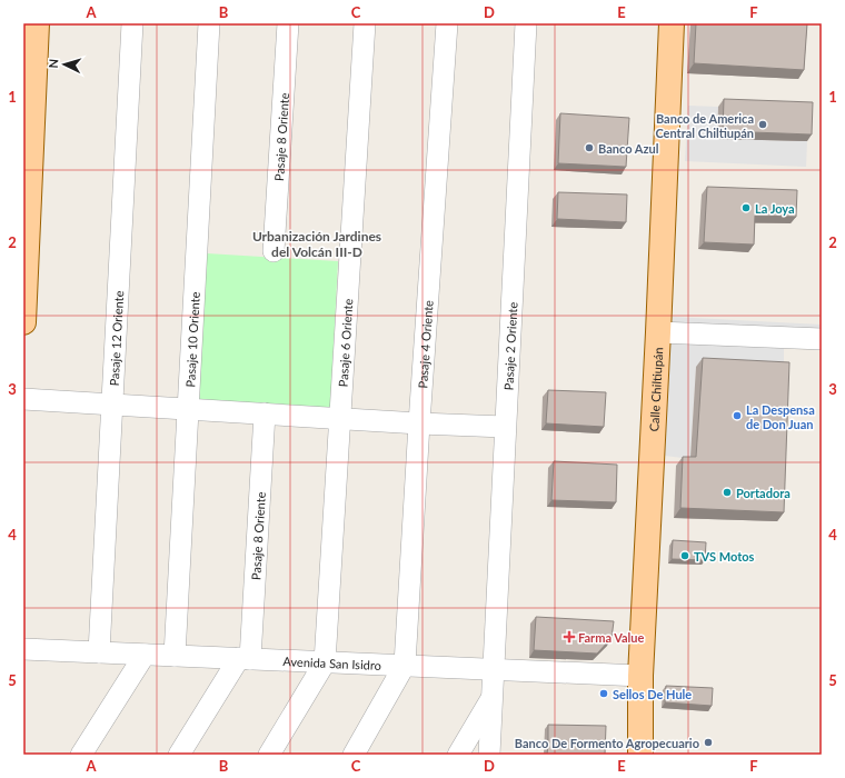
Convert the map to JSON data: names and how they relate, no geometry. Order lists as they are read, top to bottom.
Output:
{
  "streets": {
    "main road": ["Calle Chiltiupán"],
    "street": [
      "Pasaje 8 Oriente",
      "Pasaje 12 Oriente",
      "Pasaje 10 Oriente",
      "Pasaje 6 Oriente",
      "Pasaje 4 Oriente",
      "Pasaje 2 Oriente",
      "Avenida San Isidro"
    ]
  },
  "crossings": [
    ["Pasaje 8 Oriente", "Avenida San Isidro"],
    ["Pasaje 12 Oriente", "Avenida San Isidro"],
    ["Pasaje 10 Oriente", "Avenida San Isidro"],
    ["Pasaje 6 Oriente", "Avenida San Isidro"],
    ["Pasaje 4 Oriente", "Avenida San Isidro"],
    ["Pasaje 2 Oriente", "Avenida San Isidro"],
    ["Calle Chiltiupán", "Avenida San Isidro"]
  ],
  "districts": ["Urbanización Jardines del Volcán III-D"],
  "places": {
    "other": [
      "Banco de America Central Chiltiupán",
      "Banco Azul",
      "La Joya",
      "La Despensa de Don Juan",
      "Portadora",
      "TVS Motos",
      "Sellos De Hule",
      "Banco De Formento Agropecuario"
    ],
    "health": ["Farma Value"]
  },
  "north": "left",
  "grid": {
    "columns": [
      "A",
      "B",
      "C",
      "D",
      "E",
      "F"
    ],
    "rows": [
      "1",
      "2",
      "3",
      "4",
      "5"
    ]
  }
}
